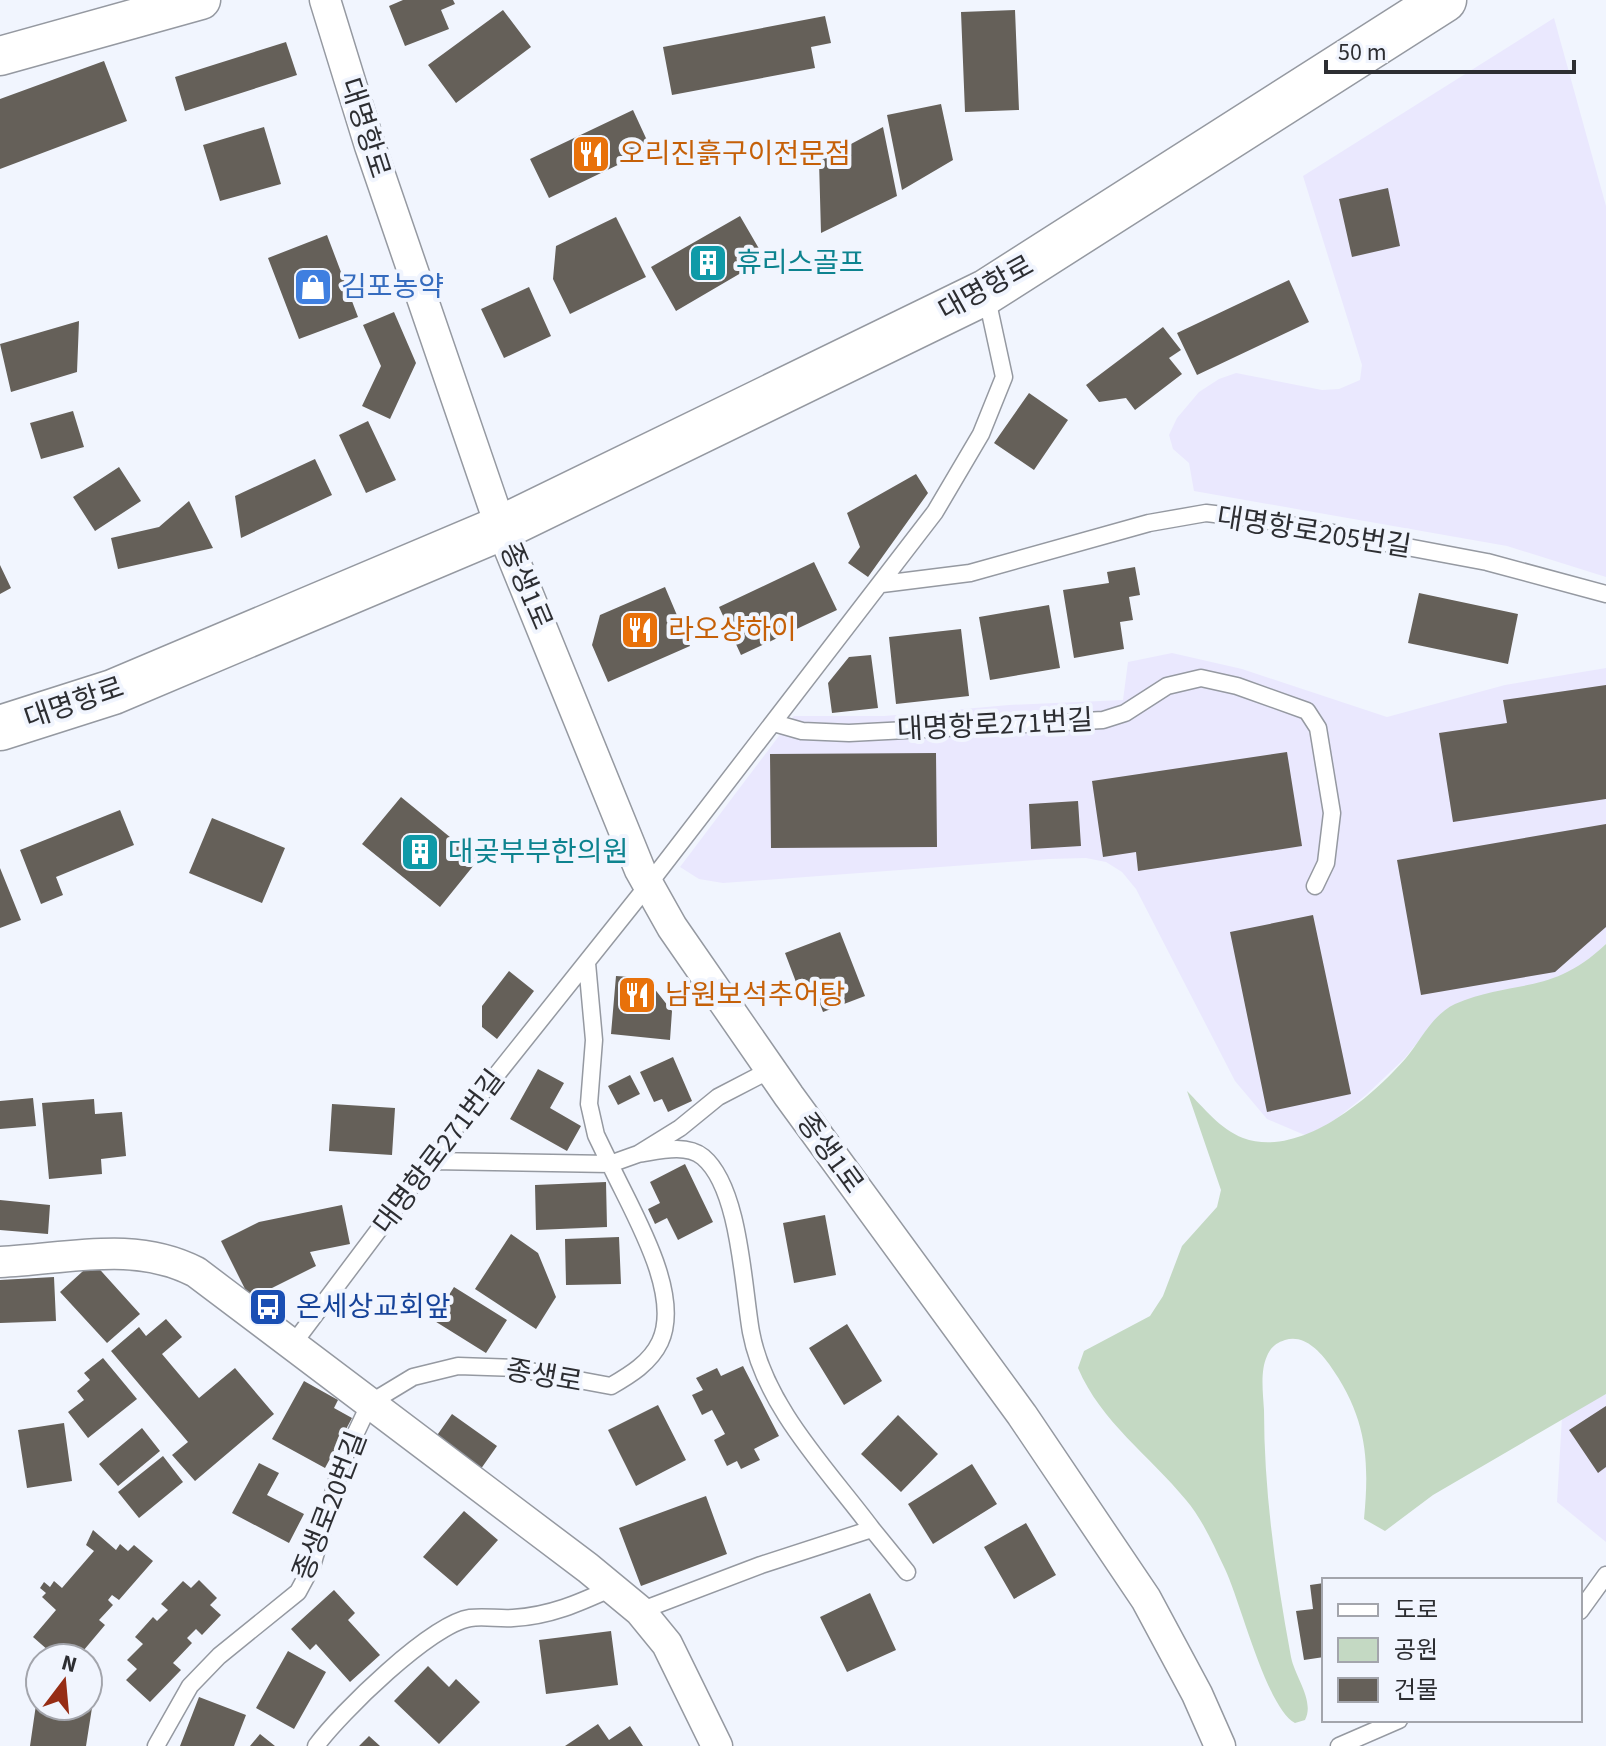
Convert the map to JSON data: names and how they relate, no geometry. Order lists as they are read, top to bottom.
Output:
{
  "streets": {
    "main road": ["대명항로"],
    "street": ["종생1로"],
    "lane": [
      "대명항로205번길",
      "대명항로271번길",
      "종생로",
      "종생로20번길"
    ]
  },
  "crossings": [
    ["대명항로", "종생1로"],
    ["대명항로", "대명항로271번길"],
    ["대명항로205번길", "대명항로271번길"],
    ["종생1로", "대명항로271번길"],
    ["종생로", "종생로20번길"]
  ],
  "places": {
    "restaurant": ["오리진흙구이전문점", "라오샹하이", "남원보석추어탕"],
    "building": ["휴리스골프", "대곶부부한의원"],
    "shop": ["김포농약"],
    "bus stop": ["온세상교회앞"]
  },
  "legend": ["도로", "공원", "건물"],
  "scale_bar": "50 m",
  "north": "top"
}
